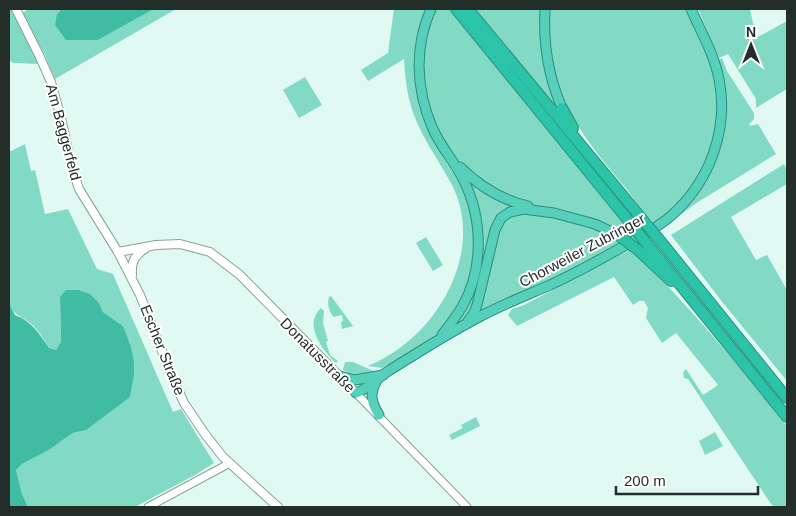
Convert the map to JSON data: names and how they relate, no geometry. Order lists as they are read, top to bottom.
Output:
{
  "streets": {
    "highway": ["Chorweiler Zubringer"],
    "main road": ["Am Baggerfeld", "Escher Straße", "Donatusstraße"]
  },
  "crossings": [
    ["Am Baggerfeld", "Escher Straße"],
    ["Am Baggerfeld", "Donatusstraße"],
    ["Escher Straße", "Donatusstraße"]
  ],
  "scale_bar": "200 m",
  "north": "top"
}
